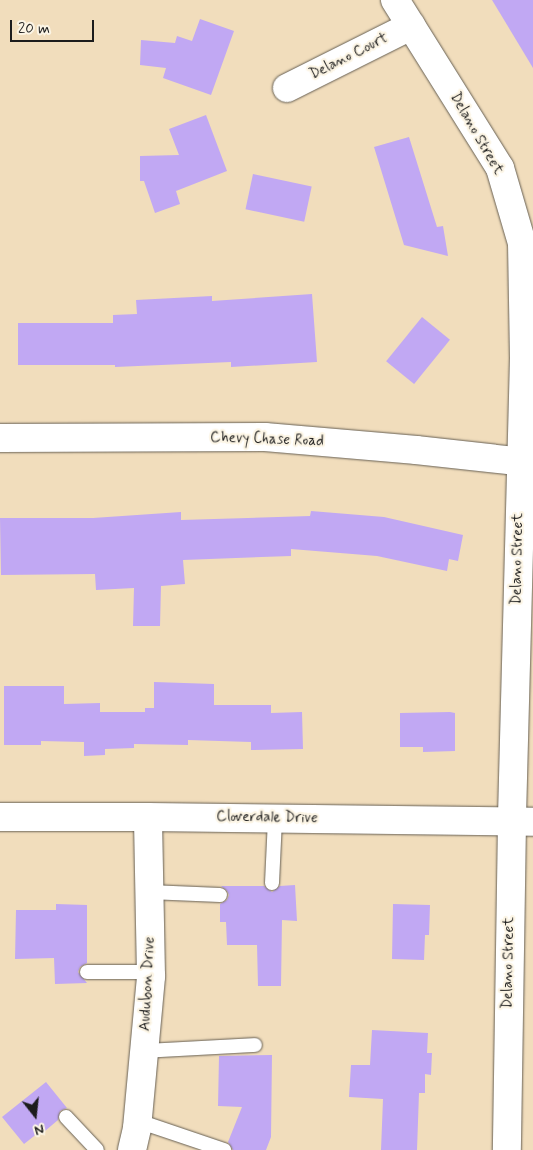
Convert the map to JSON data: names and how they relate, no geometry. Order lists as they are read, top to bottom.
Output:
{
  "streets": {
    "street": [
      "Delano Court",
      "Delano Street",
      "Chevy Chase Road",
      "Cloverdale Drive",
      "Audubon Drive"
    ]
  },
  "crossings": [
    ["Delano Court", "Delano Street"],
    ["Delano Street", "Chevy Chase Road"],
    ["Delano Street", "Cloverdale Drive"],
    ["Cloverdale Drive", "Audubon Drive"]
  ],
  "scale_bar": "20 m",
  "north": "bottom"
}
